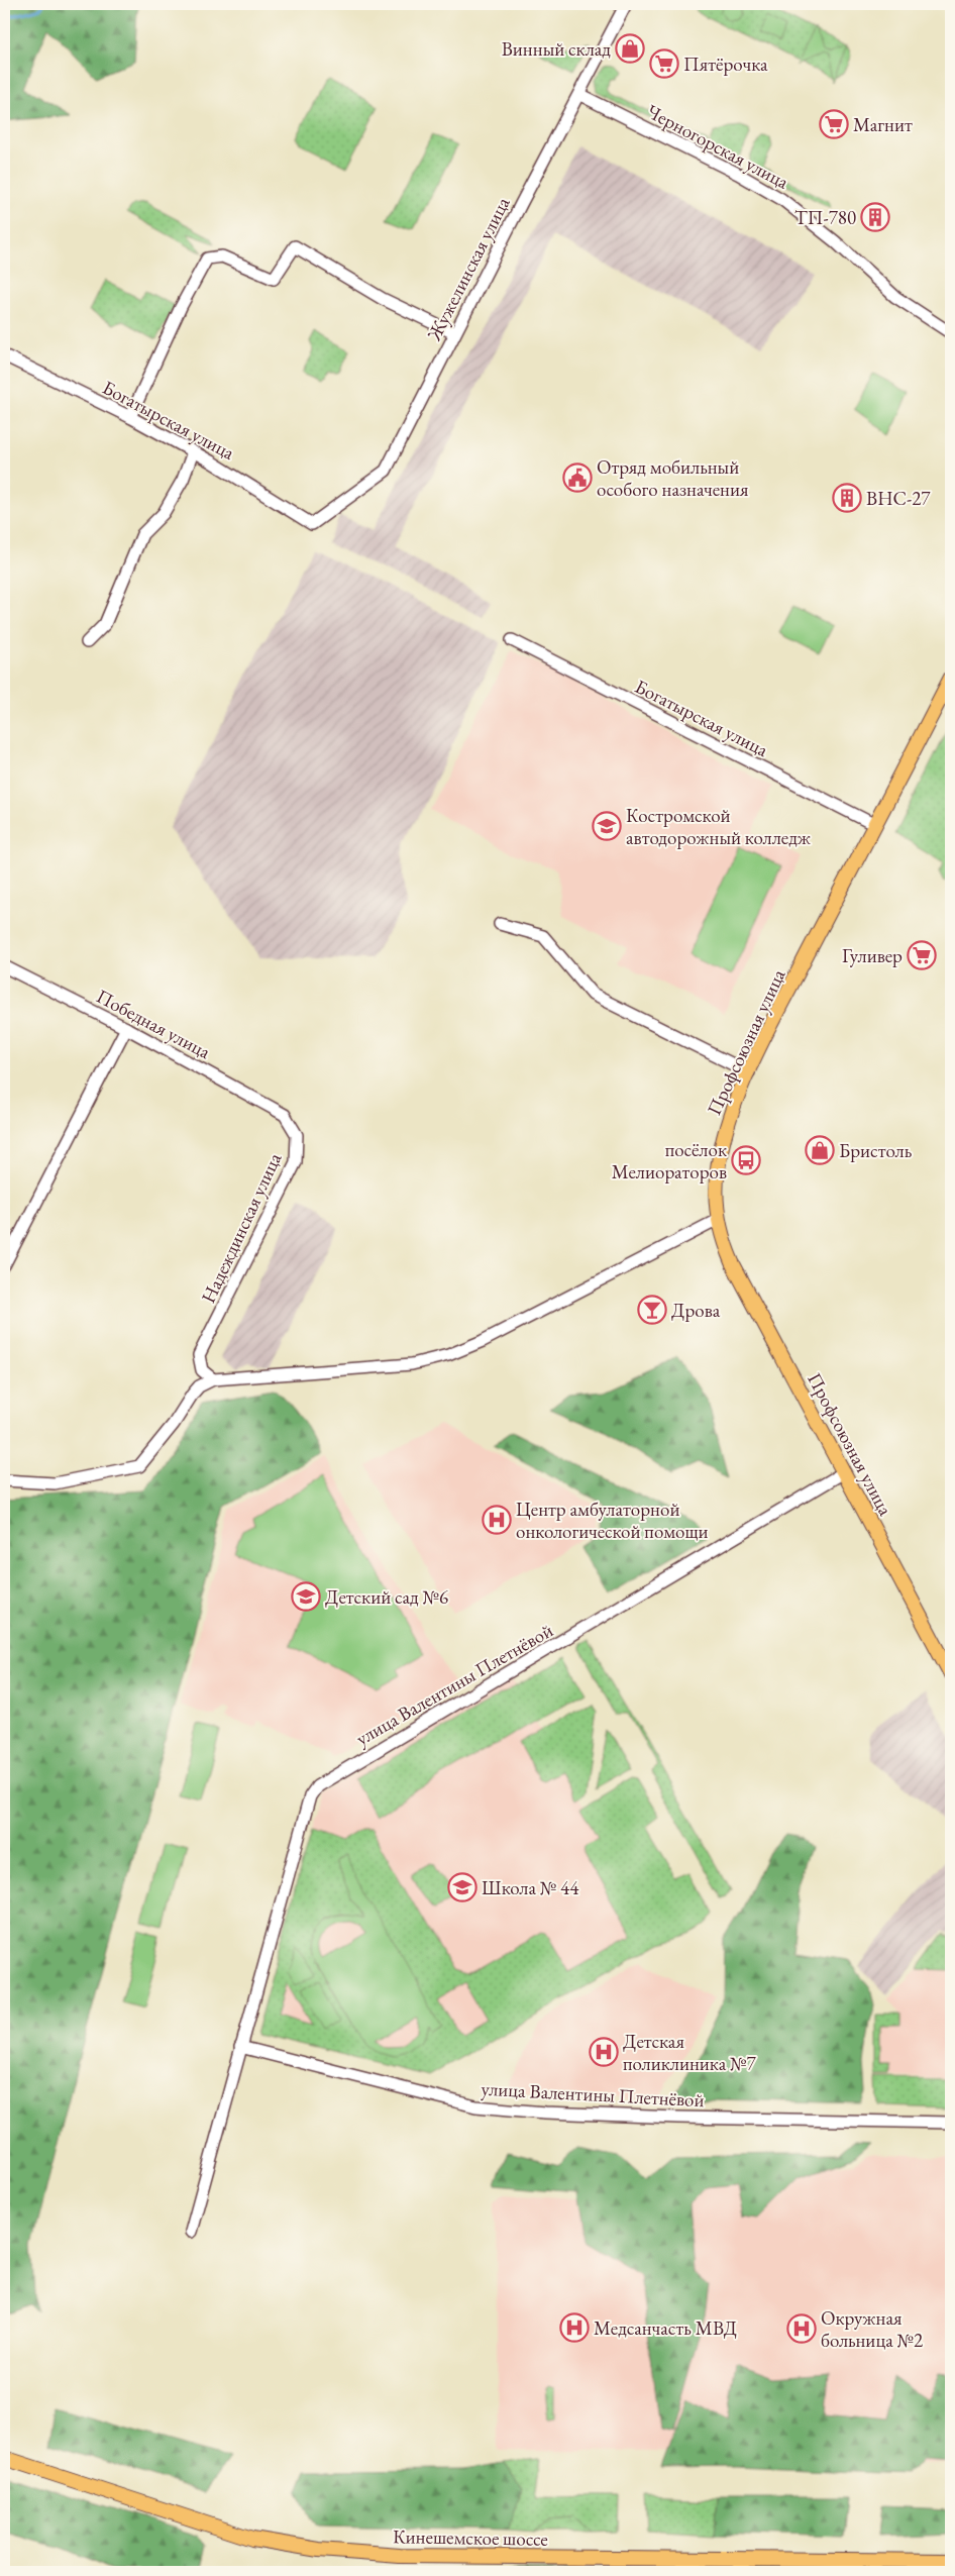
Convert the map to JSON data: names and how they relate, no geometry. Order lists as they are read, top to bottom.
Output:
{
  "streets": {
    "main road": ["Профсоюзная улица", "Кинешемское шоссе"],
    "street": [
      "Черногорская улица",
      "Жужелинская улица",
      "Богатырская улица",
      "Победная улица",
      "Надеждинская улица",
      "улица Валентины Плетнёвой"
    ]
  },
  "crossings": [
    ["Черногорская улица", "Жужелинская улица"],
    ["Жужелинская улица", "Богатырская улица"],
    ["Богатырская улица", "Профсоюзная улица"],
    ["Победная улица", "Надеждинская улица"],
    ["Профсоюзная улица", "улица Валентины Плетнёвой"]
  ],
  "places": {
    "shop": ["Винный склад", "Бристоль"],
    "supermarket": ["Пятёрочка", "Магнит", "Гуливер"],
    "building": ["ТП-780", "ВНС-27"],
    "public building": ["Отряд мобильный особого назначения"],
    "school or university": ["Костромской автодорожный колледж", "Детский сад №6", "Школа № 44"],
    "bus stop": ["посёлок Мелиораторов"],
    "bar": ["Дрова"],
    "hospital": [
      "Центр амбулаторной онкологической помощи",
      "Детская поликлиника №7",
      "Медсанчасть МВД",
      "Окружная больница №2"
    ]
  }
}
